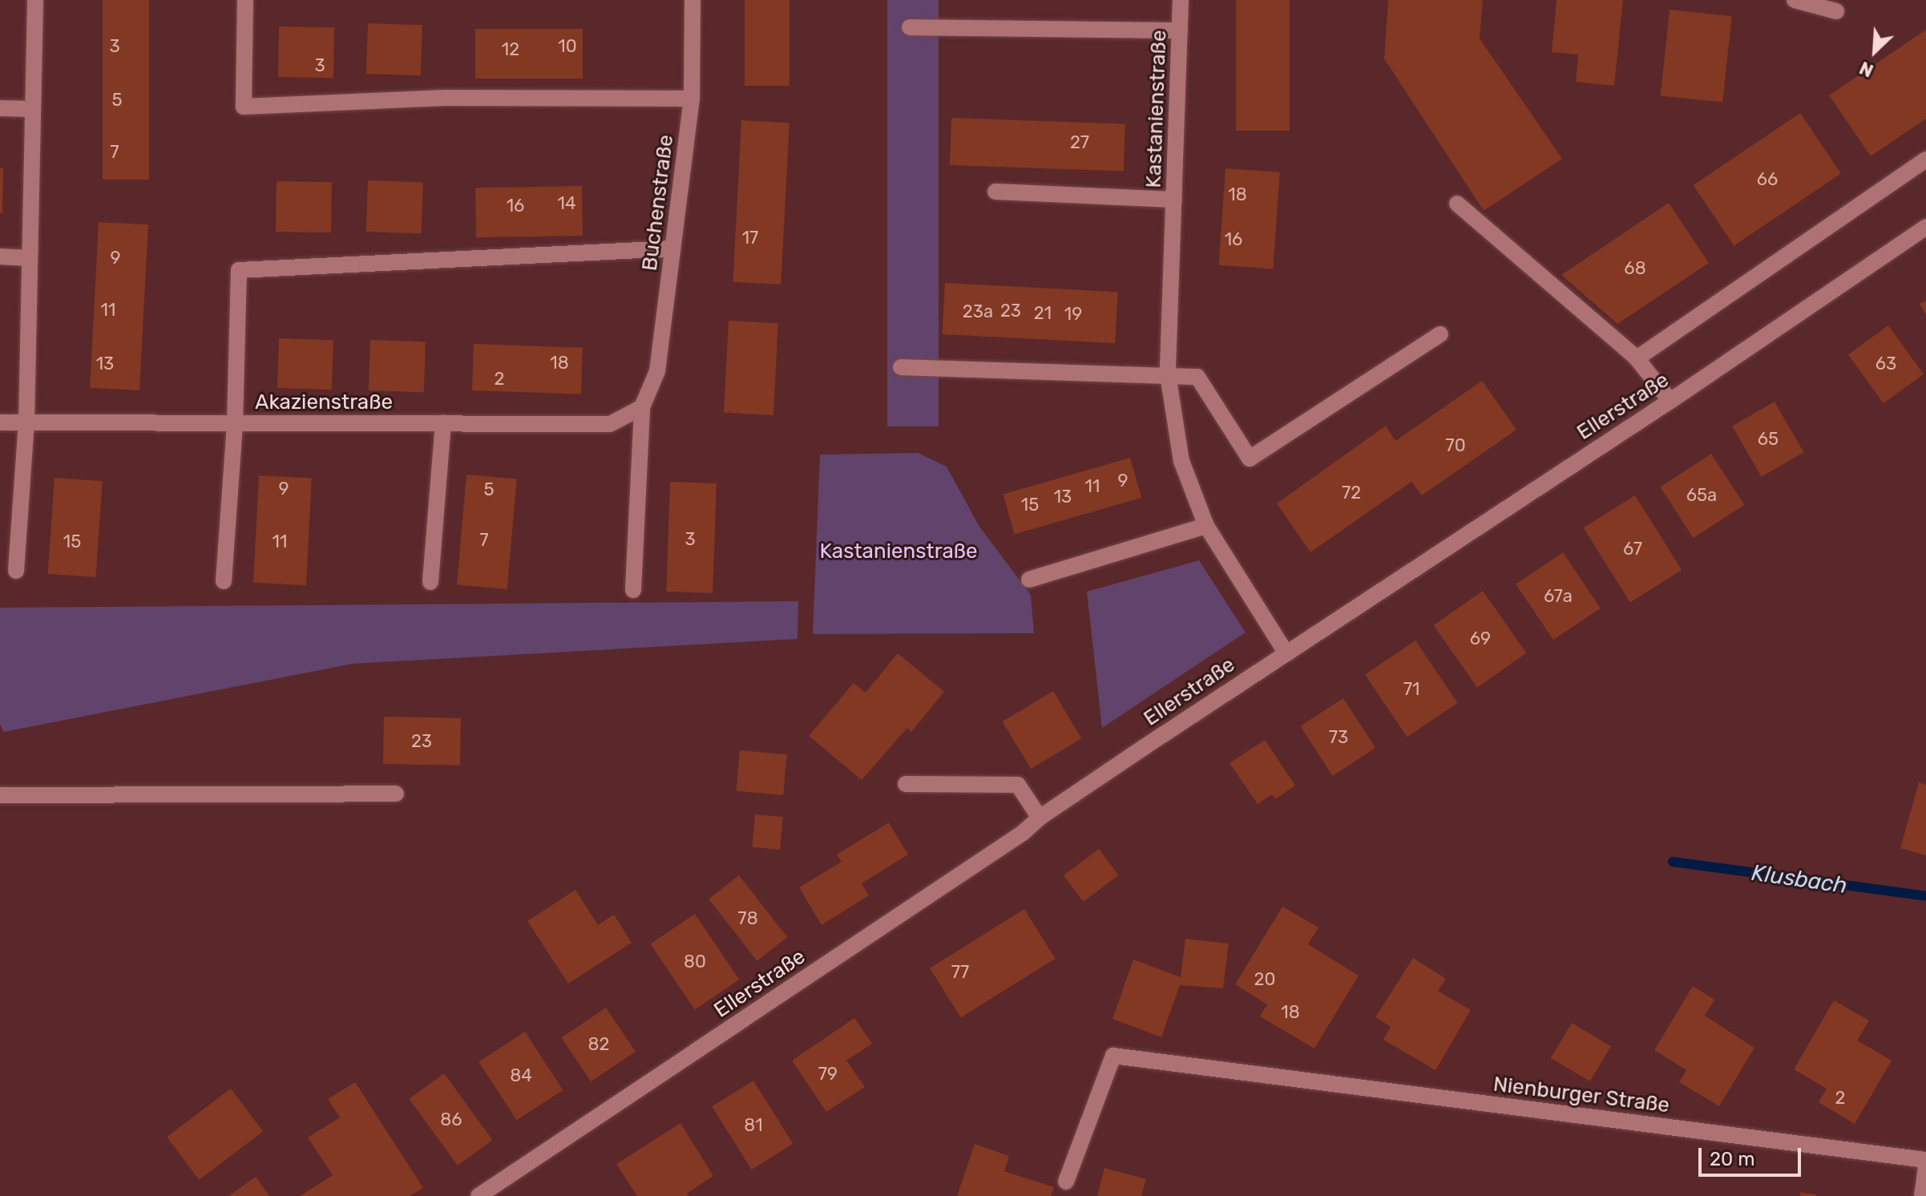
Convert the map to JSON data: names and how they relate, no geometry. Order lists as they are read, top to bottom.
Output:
{
  "streets": {
    "street": [
      "Kastanienstraße",
      "Buchenstraße",
      "Akazienstraße",
      "Ellerstraße",
      "Nienburger Straße"
    ]
  },
  "crossings": [
    ["Kastanienstraße", "Ellerstraße"],
    ["Buchenstraße", "Akazienstraße"]
  ],
  "water": ["Klusbach"],
  "parks": ["Kastanienstraße"],
  "house_numbers": [
    "3",
    "10",
    "12",
    "3",
    "5",
    "27",
    "7",
    "66",
    "18",
    "14",
    "16",
    "17",
    "16",
    "9",
    "68",
    "11",
    "23",
    "23a",
    "21",
    "19",
    "18",
    "13",
    "63",
    "2",
    "65",
    "70",
    "9",
    "11",
    "9",
    "5",
    "72",
    "65a",
    "13",
    "15",
    "3",
    "7",
    "15",
    "11",
    "67",
    "67a",
    "69",
    "71",
    "73",
    "23",
    "78",
    "80",
    "77",
    "20",
    "18",
    "82",
    "79",
    "84",
    "2",
    "86",
    "81"
  ],
  "scale_bar": "20 m",
  "north": "bottom left"
}
